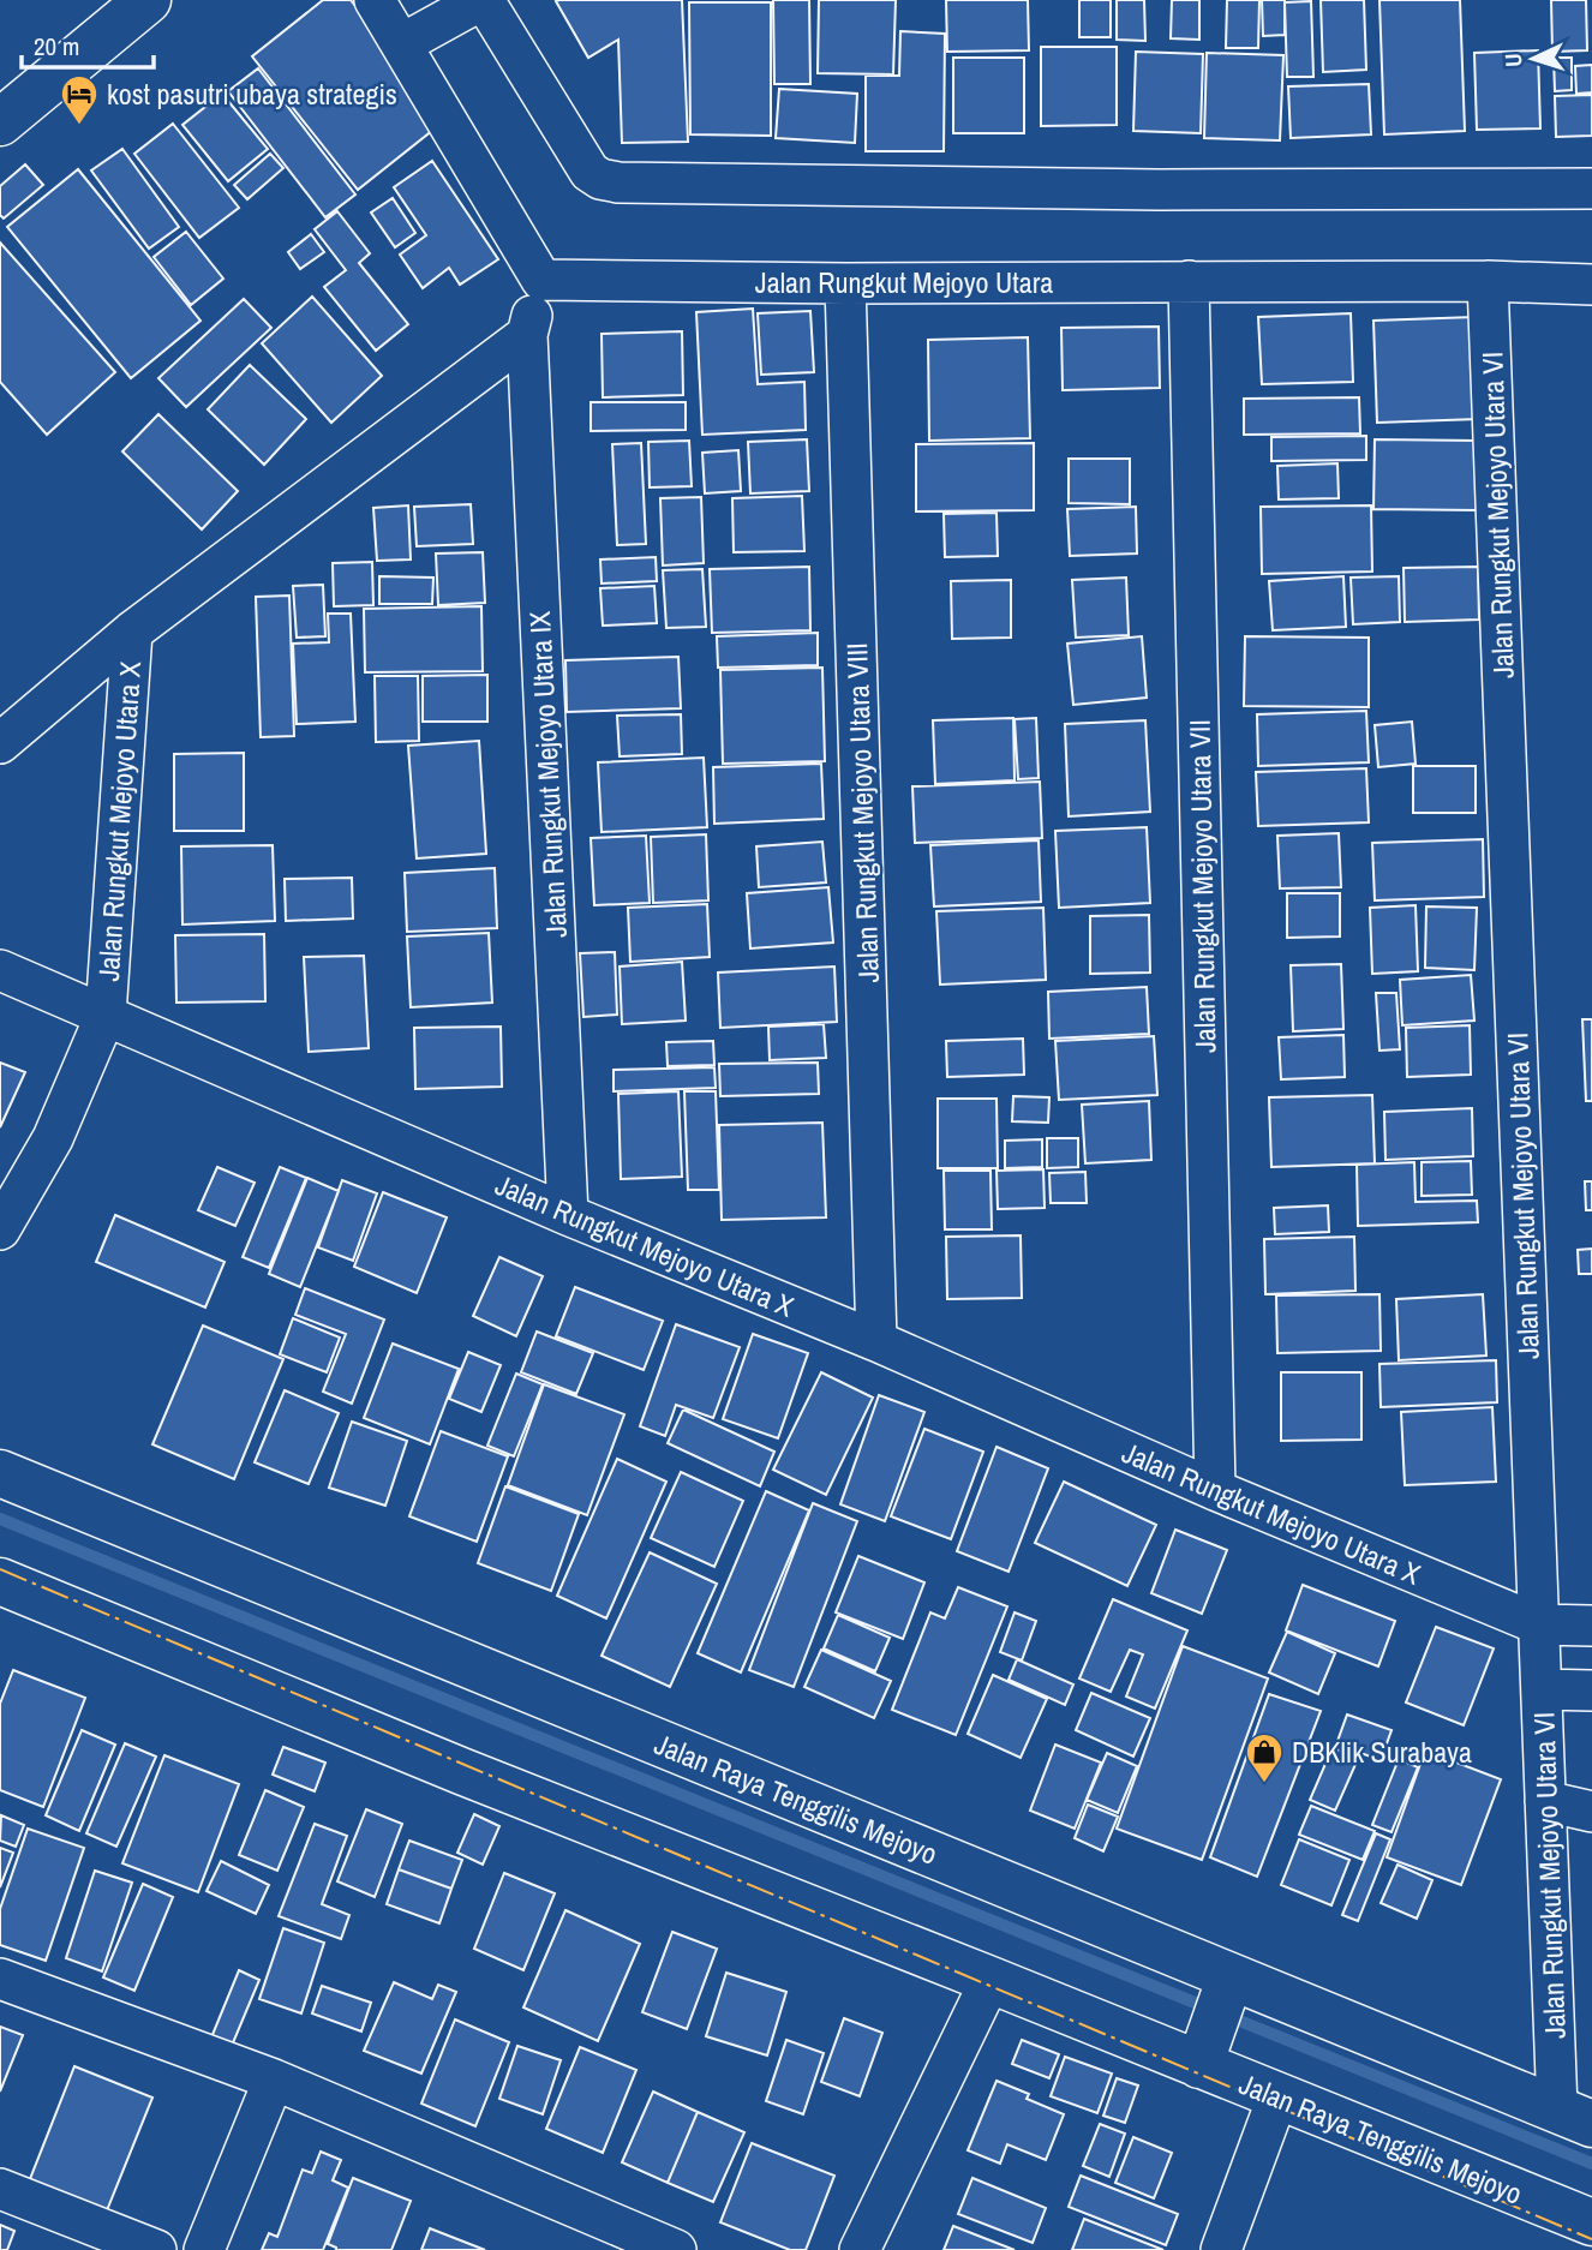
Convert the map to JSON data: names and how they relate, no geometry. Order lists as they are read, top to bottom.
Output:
{
  "streets": {
    "street": [
      "Jalan Rungkut Mejoyo Utara",
      "Jalan Rungkut Mejoyo Utara VI",
      "Jalan Rungkut Mejoyo Utara IX",
      "Jalan Rungkut Mejoyo Utara VIII",
      "Jalan Rungkut Mejoyo Utara X",
      "Jalan Rungkut Mejoyo Utara VII",
      "Jalan Raya Tenggilis Mejoyo"
    ]
  },
  "crossings": [
    ["Jalan Rungkut Mejoyo Utara", "Jalan Rungkut Mejoyo Utara VI"],
    ["Jalan Rungkut Mejoyo Utara", "Jalan Rungkut Mejoyo Utara VIII"],
    ["Jalan Rungkut Mejoyo Utara", "Jalan Rungkut Mejoyo Utara VII"],
    ["Jalan Rungkut Mejoyo Utara VI", "Jalan Rungkut Mejoyo Utara X"],
    ["Jalan Rungkut Mejoyo Utara VI", "Jalan Raya Tenggilis Mejoyo"],
    ["Jalan Rungkut Mejoyo Utara IX", "Jalan Rungkut Mejoyo Utara X"],
    ["Jalan Rungkut Mejoyo Utara VIII", "Jalan Rungkut Mejoyo Utara X"],
    ["Jalan Rungkut Mejoyo Utara X", "Jalan Rungkut Mejoyo Utara VII"]
  ],
  "places": {
    "hotel": ["kost pasutri ubaya strategis"],
    "shop": ["DBKlik Surabaya"]
  },
  "scale_bar": "20 m",
  "north": "left"
}
